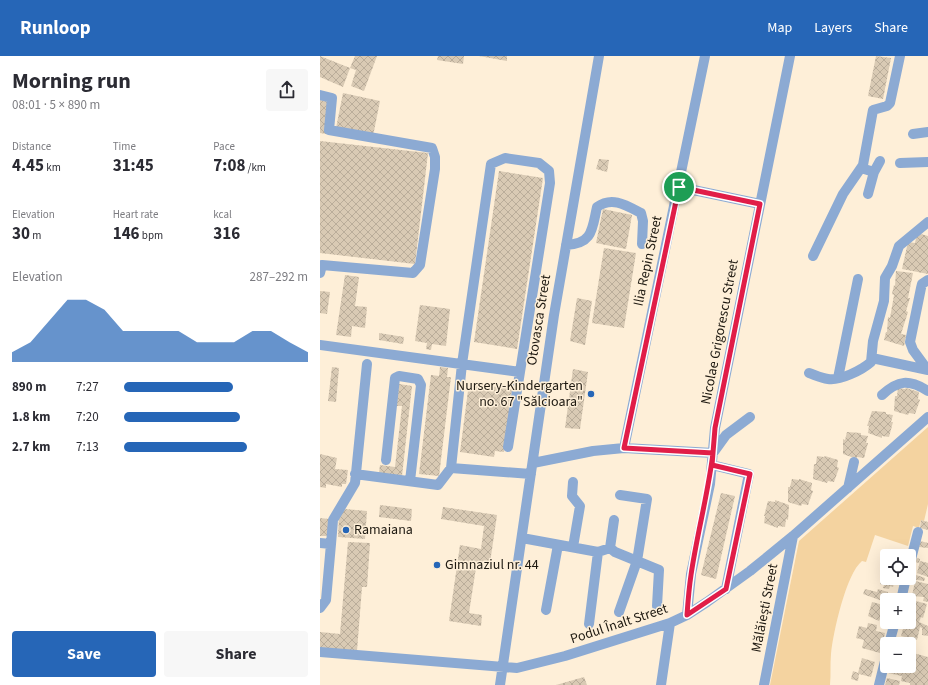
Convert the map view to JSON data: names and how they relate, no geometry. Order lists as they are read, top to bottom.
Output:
{
  "streets": {
    "street": [
      "Ilia Repin Street",
      "Otovasca Street",
      "Nicolae Grigorescu Street",
      "Mălăiești Street",
      "Podul Înalt Street"
    ]
  },
  "crossings": [
    ["Otovasca Street", "Podul Înalt Street"],
    ["Nicolae Grigorescu Street", "Podul Înalt Street"],
    ["Mălăiești Street", "Podul Înalt Street"]
  ],
  "places": ["Nursery-Kindergarten no. 67 \"Sălcioara\"", "Ramaiana", "Gimnaziul nr. 44"],
  "page": {
    "header": "Runloop",
    "nav": ["Map", "Layers", "Share"],
    "heading": ["Morning run", "08:01 · 5 × 890 m"],
    "stats": [
      ["Distance", "4.45 km"],
      ["Time", "31:45"],
      ["Pace", "7:08 /km"],
      ["Elevation", "30 m"],
      ["Heart rate", "146 bpm"],
      ["kcal", "316"]
    ],
    "chart": ["Elevation", "287–292 m"],
    "list": [
      {
        "name": "890 m",
        "note": "7:27"
      },
      {
        "name": "1.8 km",
        "note": "7:20"
      },
      {
        "name": "2.7 km",
        "note": "7:13"
      }
    ],
    "map_buttons": ["+", "−"],
    "buttons": ["Save", "Share"]
  }
}
